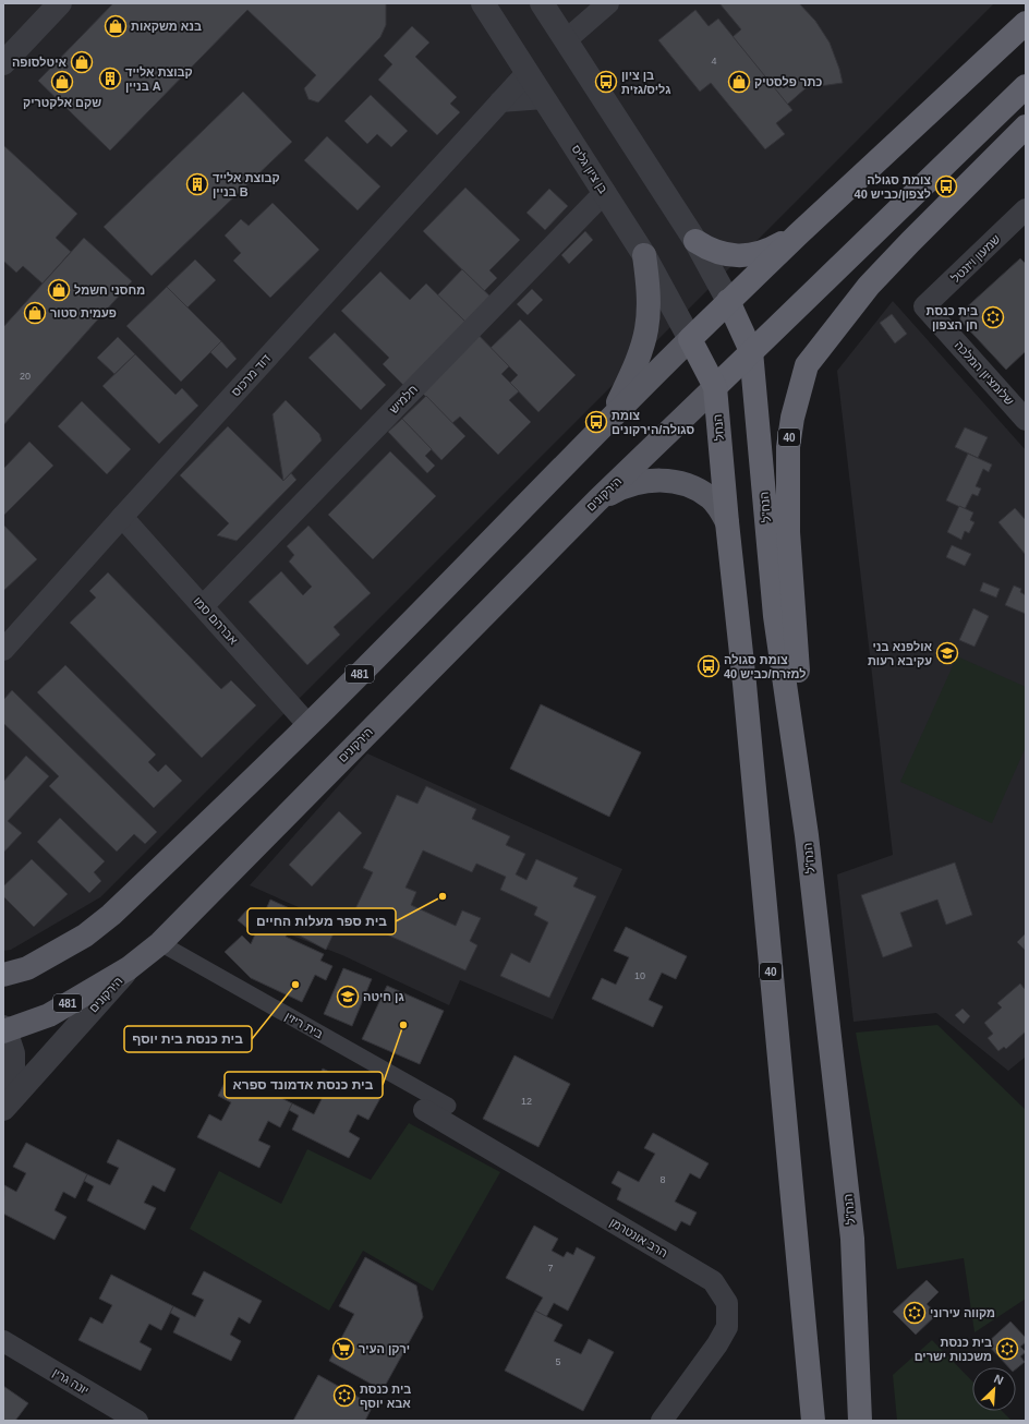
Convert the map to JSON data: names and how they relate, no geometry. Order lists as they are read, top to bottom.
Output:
{
  "streets": {
    "highway": ["הנחל", "40", "הנח\"ל"],
    "main road": ["הירקונים", "481"],
    "street": [
      "בן ציון גליס",
      "שמעון ויזנטל",
      "שלומציון המלכה",
      "דוד מרכוס",
      "חלמיש",
      "אברהם סמו",
      "בית ריזין",
      "הרב אונטרמן",
      "יונה גרין"
    ]
  },
  "crossings": [
    ["בן ציון גליס", "דוד מרכוס"],
    ["בן ציון גליס", "חלמיש"],
    ["בן ציון גליס", "הנחל"],
    ["בן ציון גליס", "481"],
    ["שמעון ויזנטל", "שלומציון המלכה"],
    ["דוד מרכוס", "אברהם סמו"],
    ["חלמיש", "אברהם סמו"],
    ["הנחל", "40"],
    ["הנחל", "הירקונים"],
    ["הנחל", "481"],
    ["40", "הנח\"ל"],
    ["הירקונים", "481"],
    ["הירקונים", "בית ריזין"],
    ["אברהם סמו", "481"]
  ],
  "places": {
    "shop": [
      "בנא משקאות",
      "איטלסופה",
      "שקם אלקטריק",
      "כתר פלסטיק",
      "מחסני חשמל",
      "פעמית סטור"
    ],
    "building": ["קבוצת אלייד בניין A", "קבוצת אלייד בניין B"],
    "bus stop": [
      "בן ציון גליס/גזית",
      "צומת סגולה לצפון/כביש 40",
      "צומת סגולה/הירקונים",
      "צומת סגולה למזרח/כביש 40"
    ],
    "synagogue": [
      "בית כנסת חן הצפון",
      "מקווה עירוני",
      "בית כנסת משכנות ישרים",
      "בית כנסת אבא יוסף"
    ],
    "school or university": ["אולפנא בני עקיבא רעות", "גן חיטה"],
    "other": ["בית ספר מעלות החיים", "בית כנסת בית יוסף", "בית כנסת אדמונד ספרא"],
    "supermarket": ["ירקן העיר"]
  },
  "house_numbers": [
    "4",
    "20",
    "10",
    "12",
    "8",
    "7",
    "5"
  ],
  "north": "top right"
}
